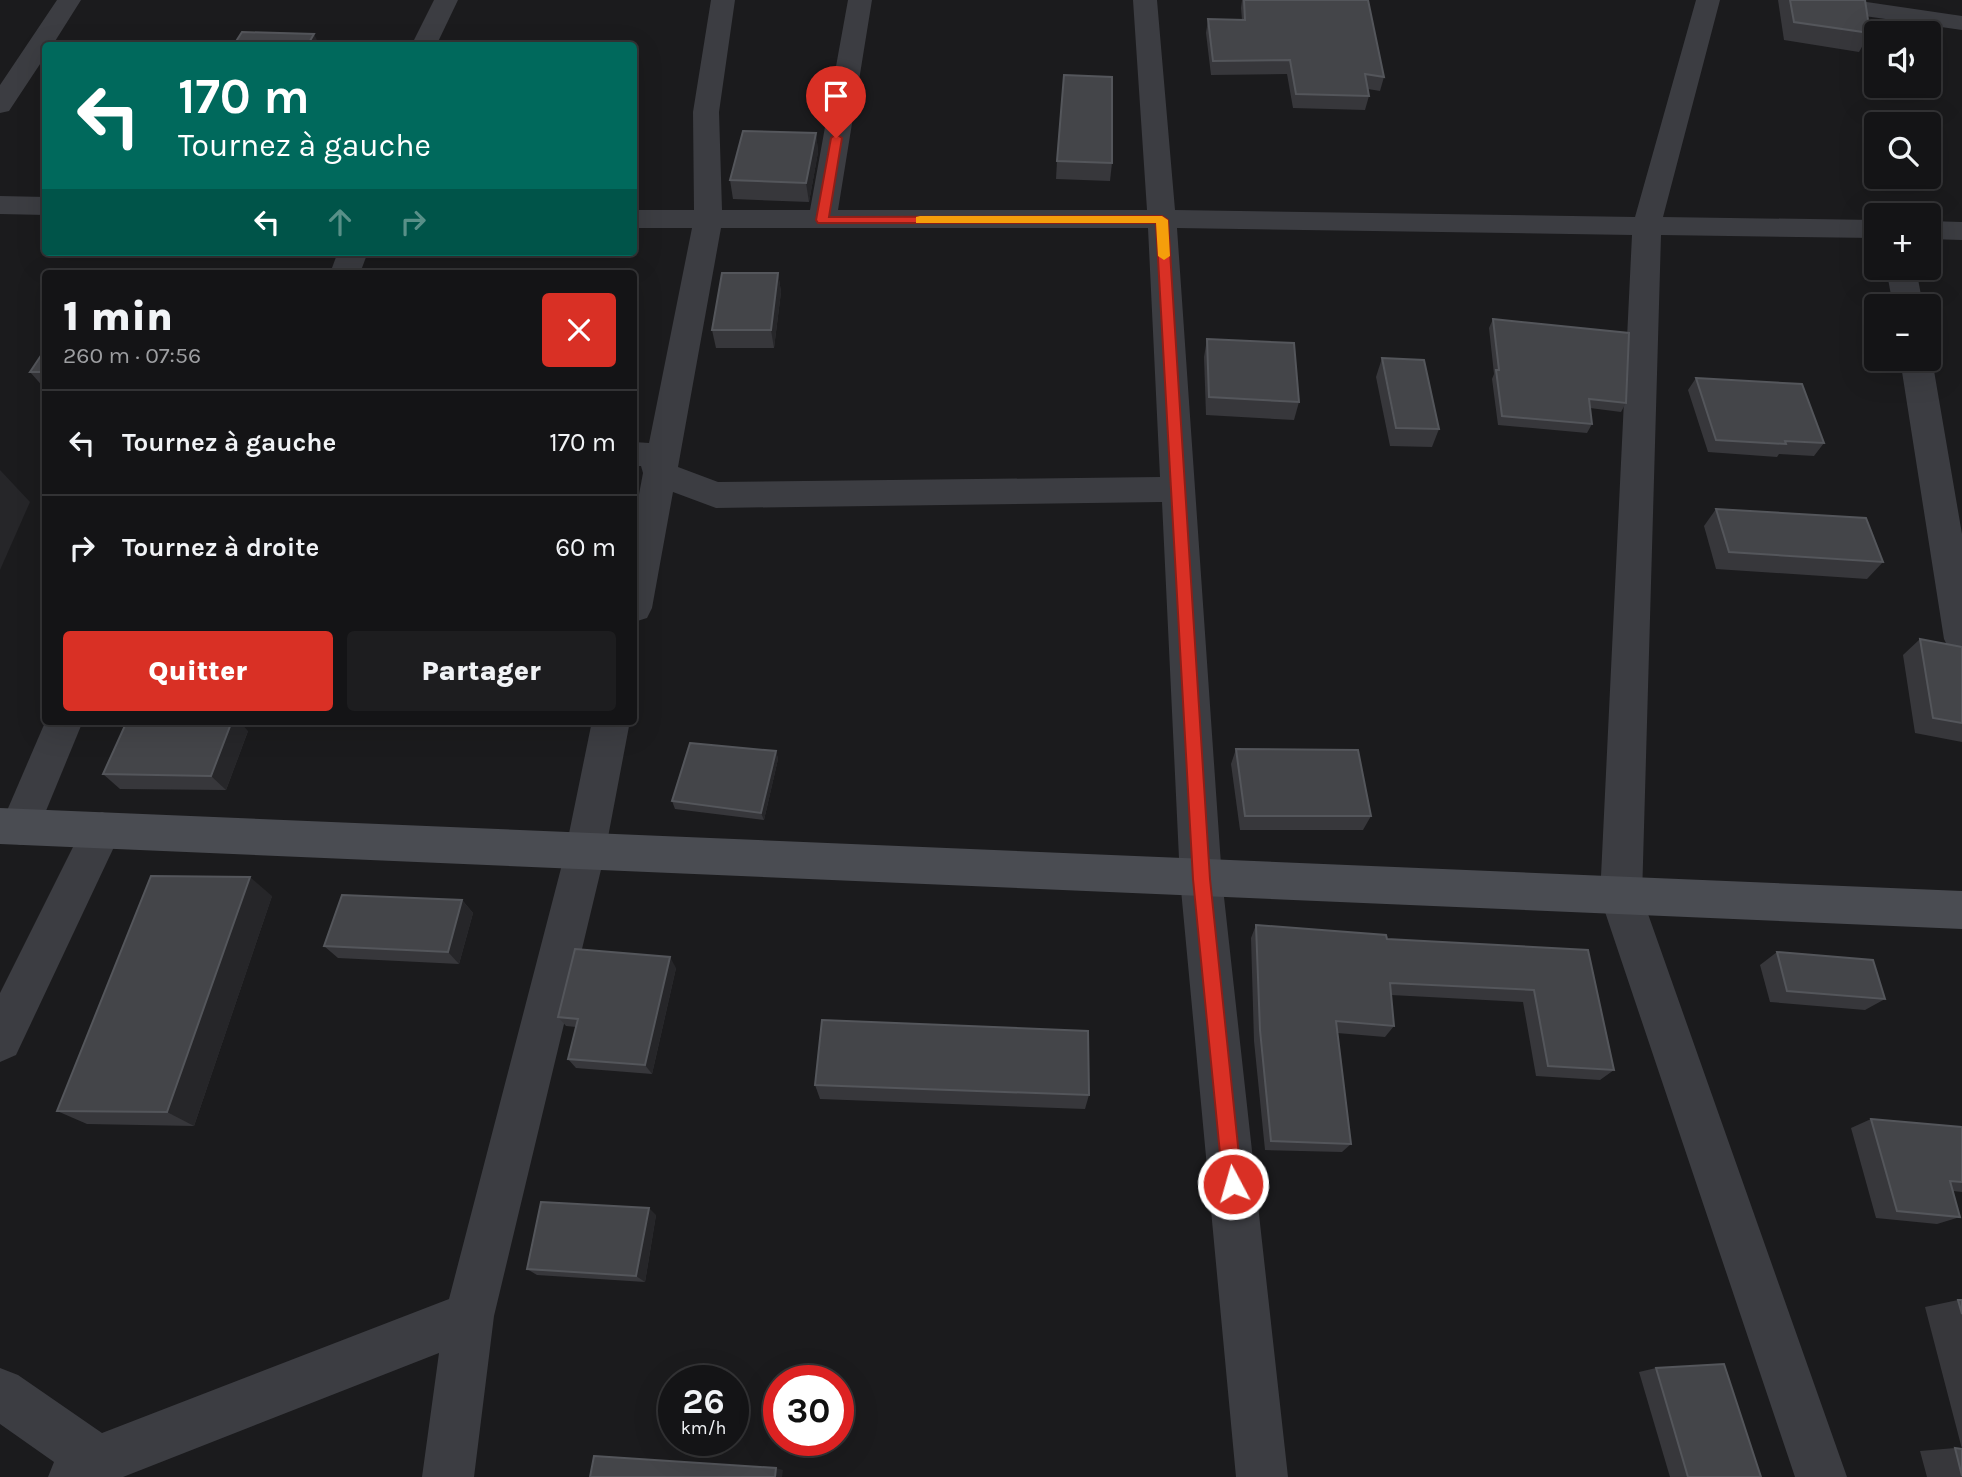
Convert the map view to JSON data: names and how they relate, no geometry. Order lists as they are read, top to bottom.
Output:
{
  "page": {
    "map_buttons": ["+", "−"],
    "turn": ["170 m", "Tournez à gauche"],
    "heading": ["1 min", "260 m · 07:56"],
    "list": [
      {
        "name": "Tournez à gauche",
        "value": "170 m"
      },
      {
        "name": "Tournez à droite",
        "value": "60 m"
      }
    ],
    "buttons": ["Quitter", "Partager"],
    "speed": "26 km/h",
    "limit": "30"
  }
}
